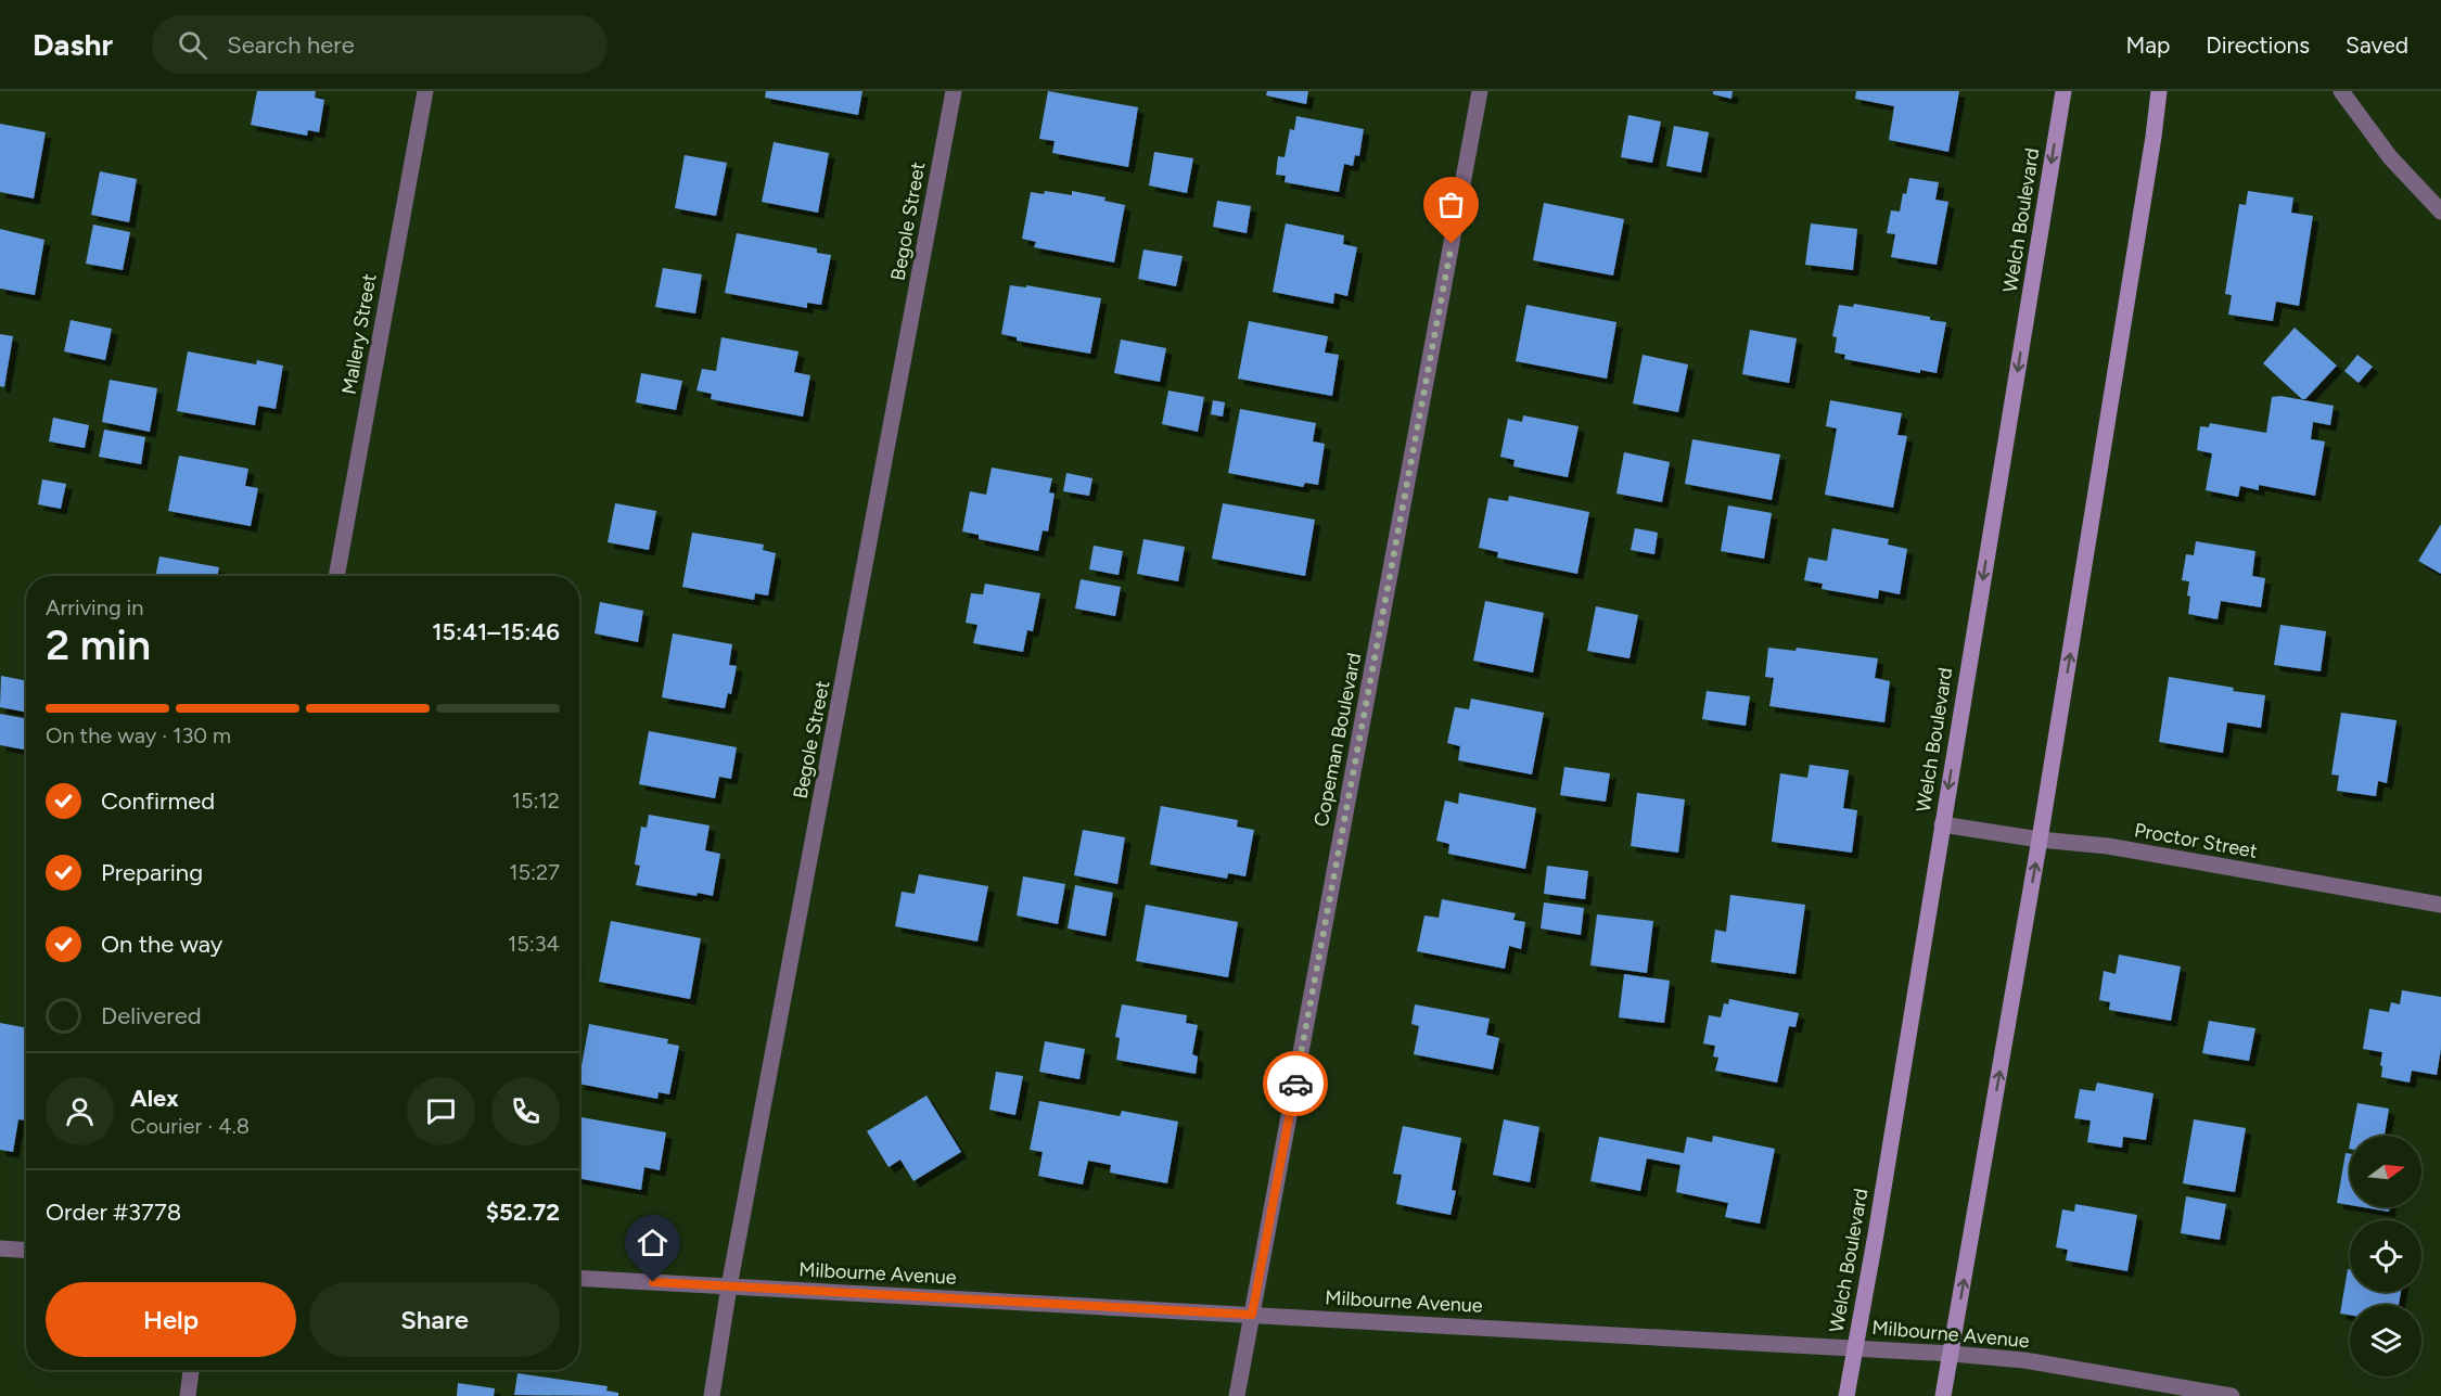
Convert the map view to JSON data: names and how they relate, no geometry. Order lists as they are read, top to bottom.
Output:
{
  "streets": {
    "main road": ["Welch Boulevard"],
    "street": [
      "Begole Street",
      "Mallery Street",
      "Copeman Boulevard",
      "Proctor Street",
      "Milbourne Avenue"
    ]
  },
  "crossings": [
    ["Welch Boulevard", "Proctor Street"],
    ["Welch Boulevard", "Milbourne Avenue"],
    ["Begole Street", "Milbourne Avenue"],
    ["Copeman Boulevard", "Milbourne Avenue"]
  ],
  "north": "right",
  "page": {
    "header": "Dashr",
    "search": "Search here",
    "nav": ["Map", "Directions", "Saved"],
    "heading": ["2 min", "Arriving in", "15:41–15:46"],
    "panel": [
      "Alex",
      "Courier · 4.8",
      "Order #3778",
      "$52.72"
    ],
    "bar": "On the way · 130 m",
    "list": [
      ["Confirmed", "15:12"],
      ["Preparing", "15:27"],
      ["On the way", "15:34"],
      "Delivered"
    ],
    "buttons": ["Help", "Share"]
  }
}
